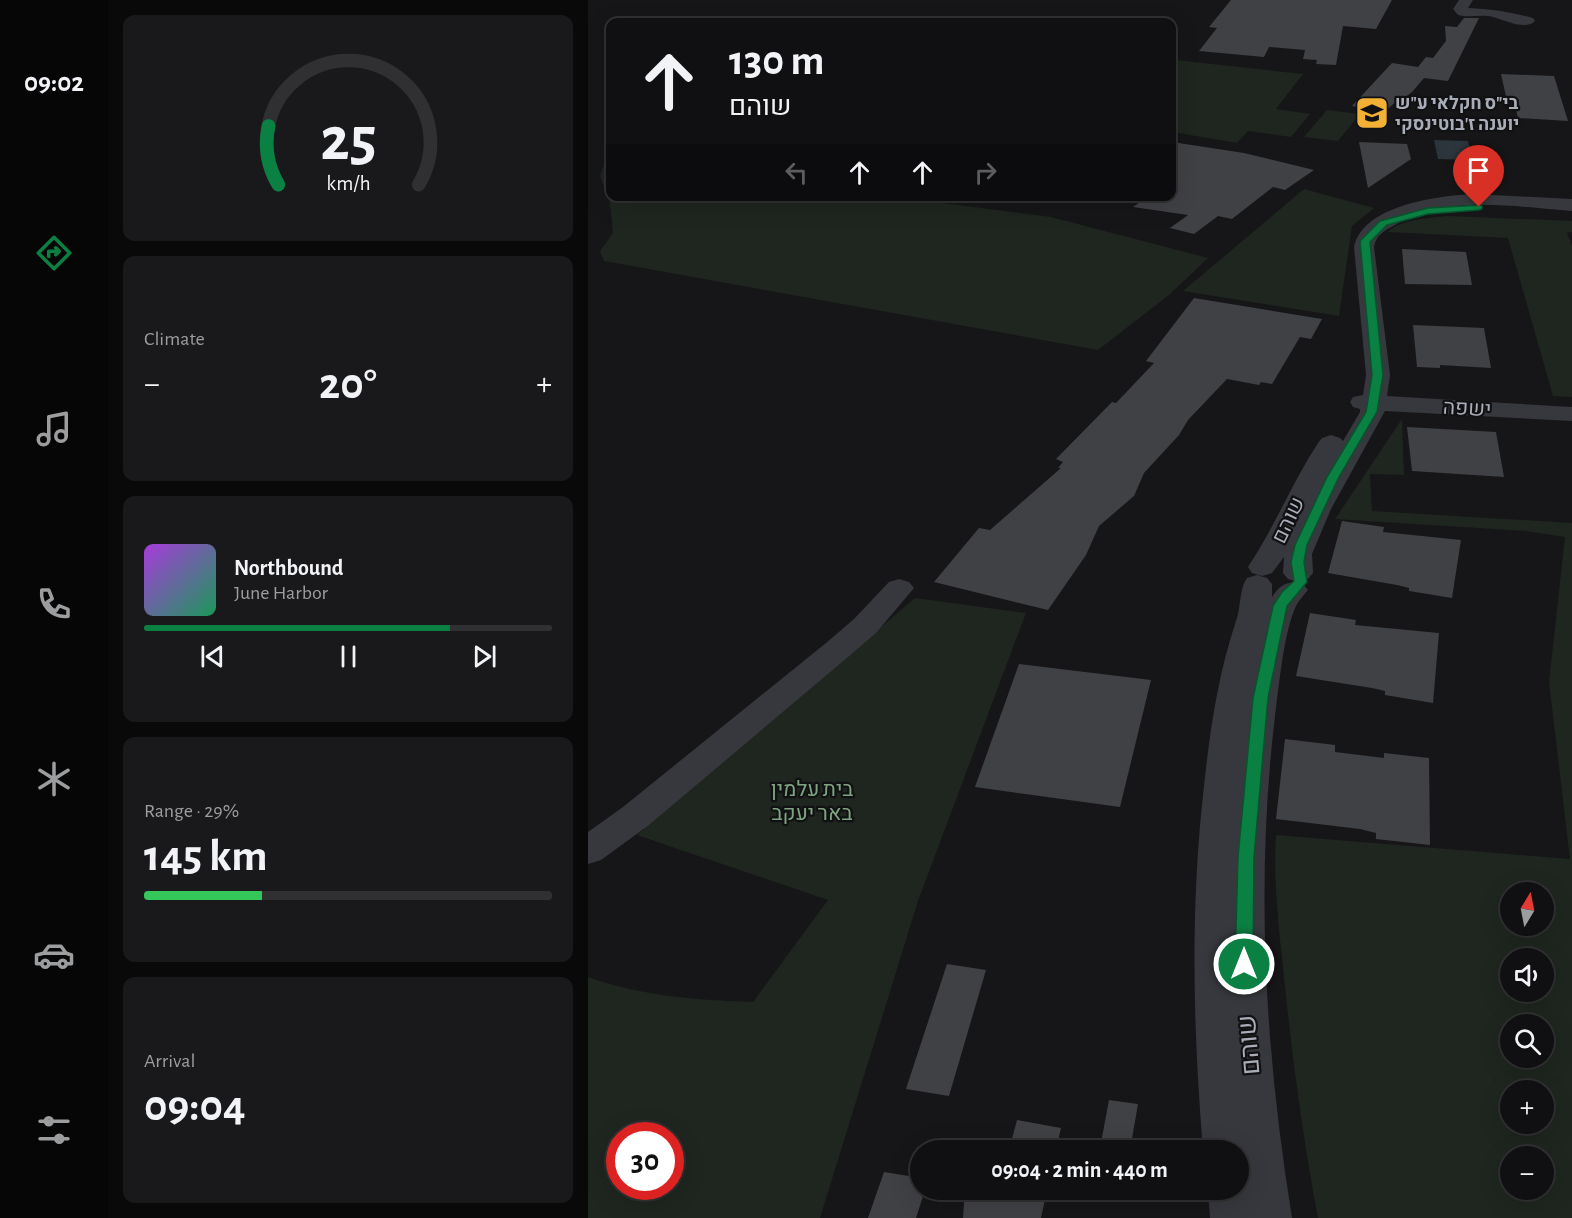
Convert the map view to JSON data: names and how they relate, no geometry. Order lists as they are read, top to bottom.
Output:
{
  "streets": {
    "street": ["ישפה", "שוהם"]
  },
  "crossings": [
    ["ישפה", "שוהם"]
  ],
  "parks": ["בית עלמין באר יעקב"],
  "places": {
    "school or university": ["בי\"ס חקלאי ע\"ש יוענה ז'בוטינסקי"]
  },
  "north": "top",
  "page": {
    "tabs": "09:02",
    "turn": ["130 m", "שוהם"],
    "tile": [
      "Climate",
      ["Range · 29%", "145 km"],
      ["Arrival", "09:04"]
    ],
    "heat": ["−", "20°", "+"],
    "song": ["Northbound", "June Harbor"],
    "map_buttons": ["+", "−"],
    "limit": "30",
    "trip": "09:04 · 2 min · 440 m",
    "gauge": ["25", "km/h"]
  }
}
